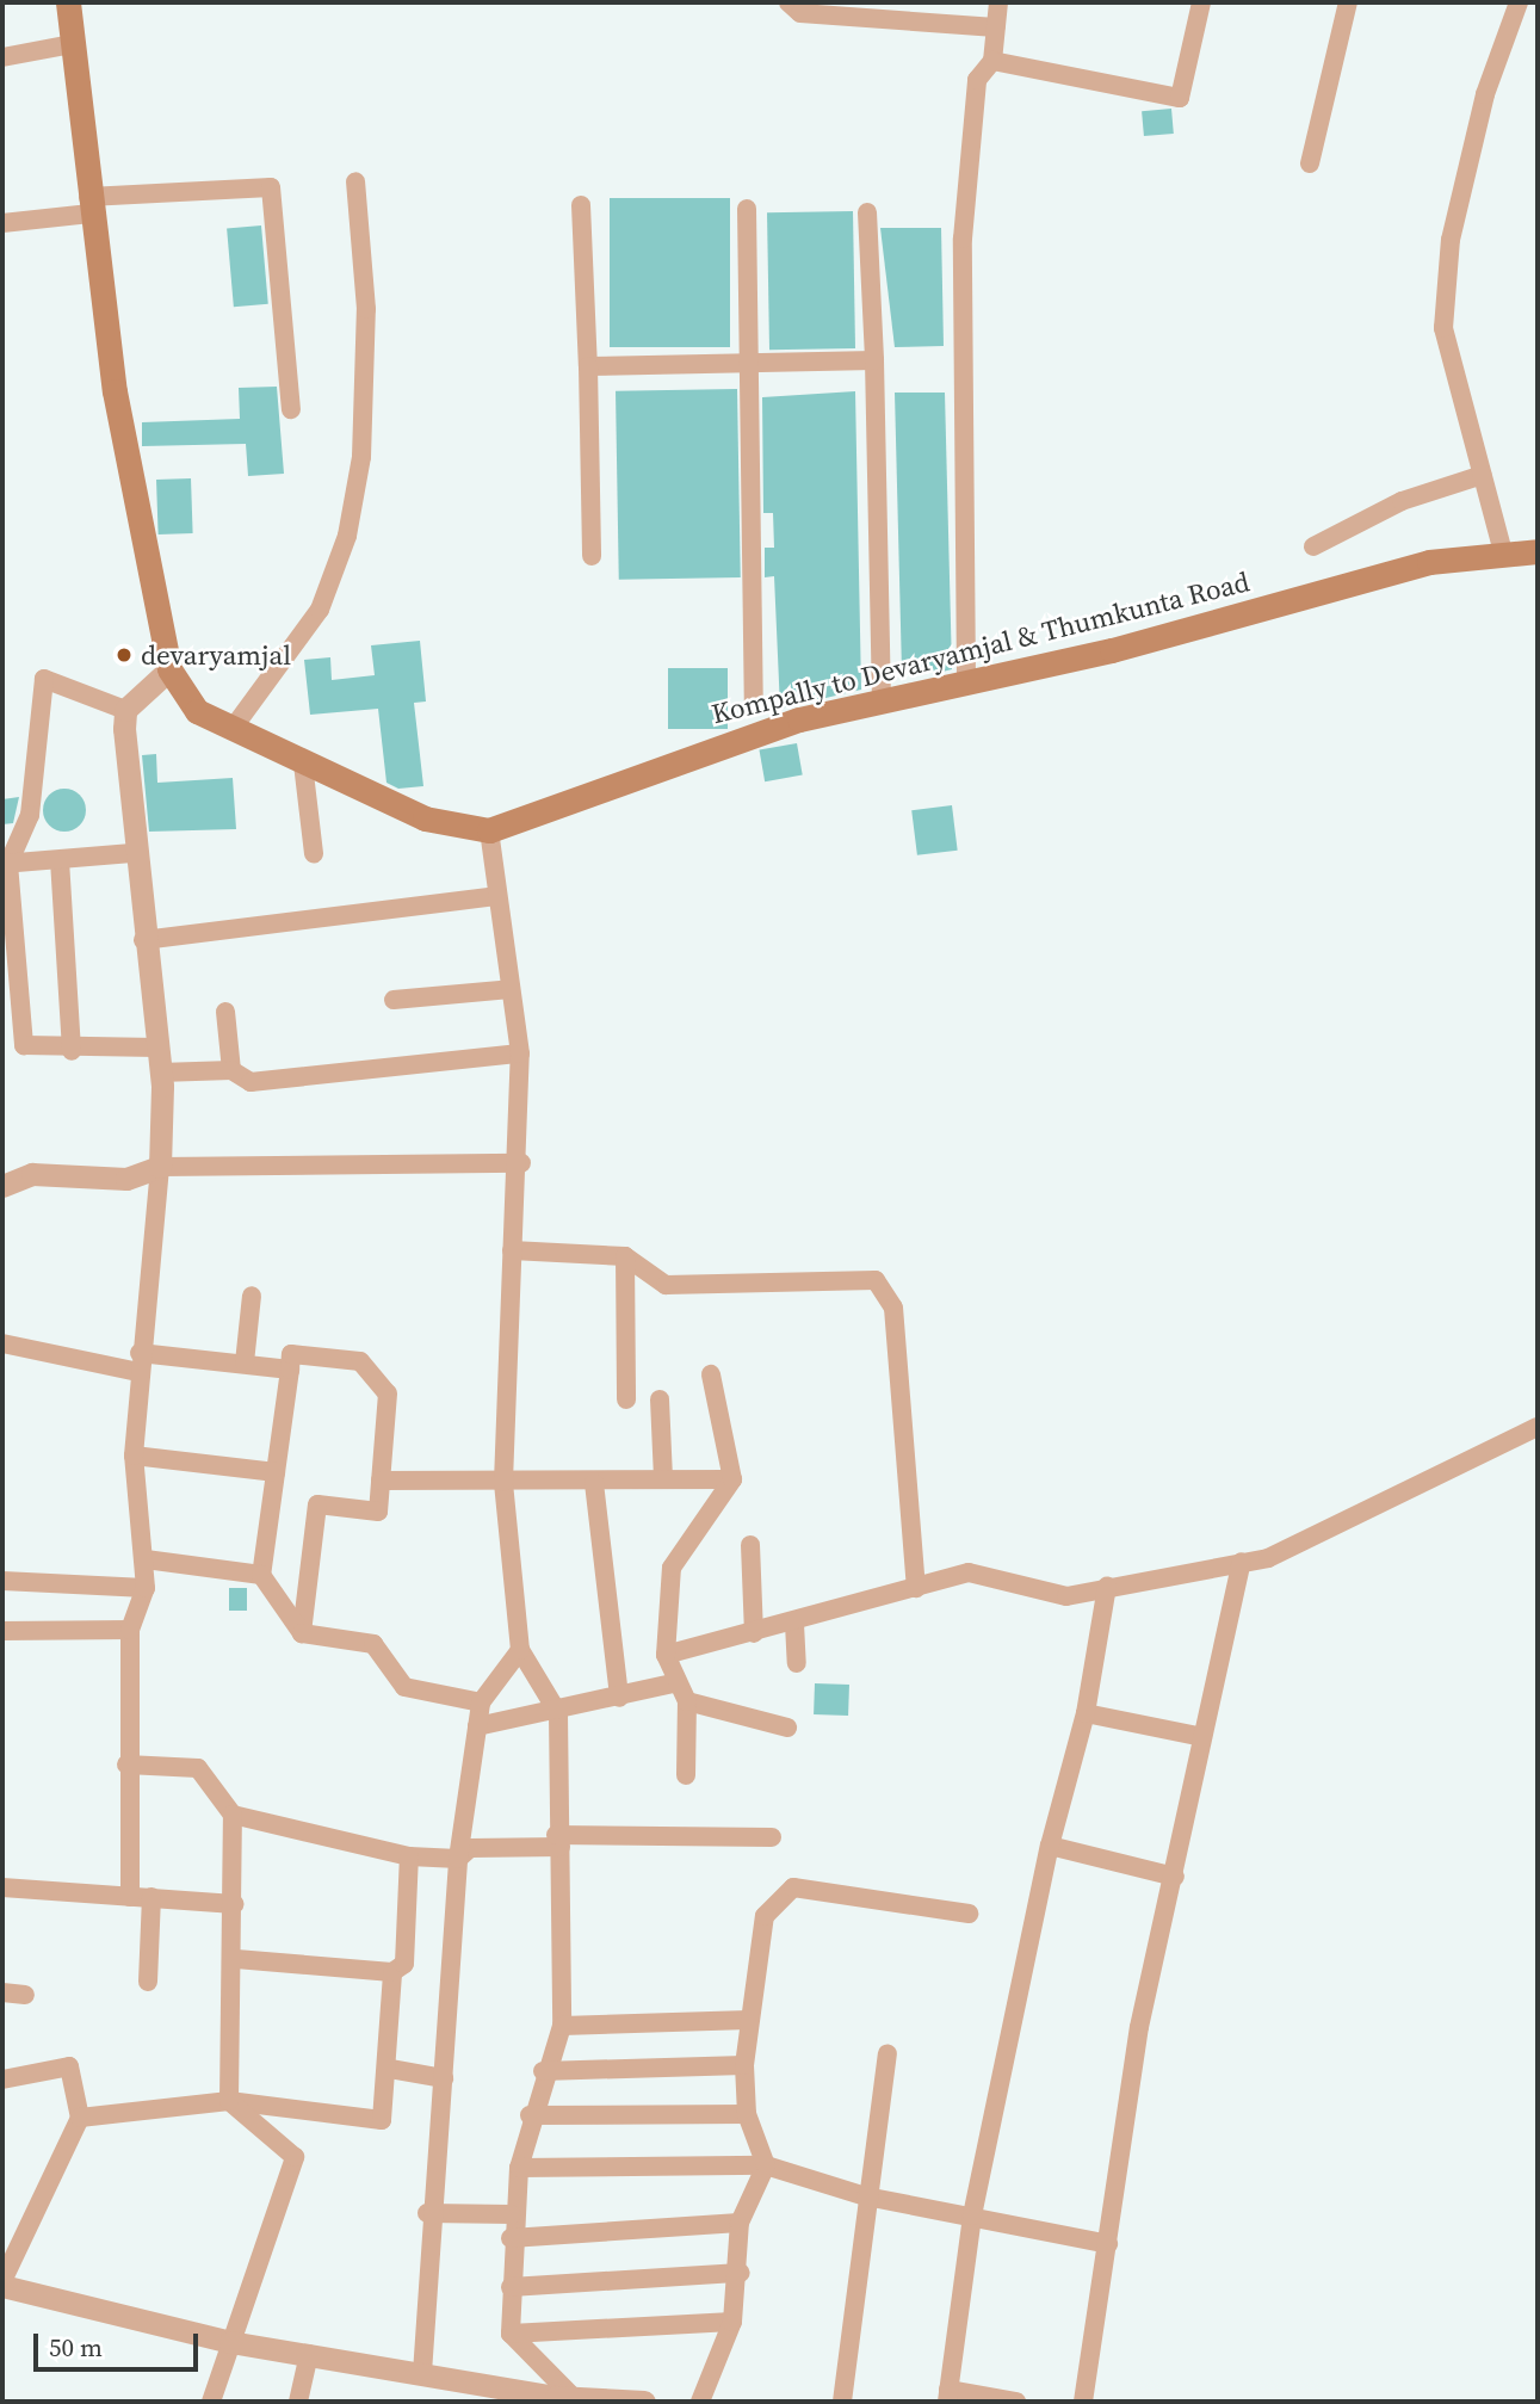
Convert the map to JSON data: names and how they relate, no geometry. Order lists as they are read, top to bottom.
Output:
{
  "streets": {
    "main road": ["Kompally to Devaryamjal & Thumkunta Road"]
  },
  "places": ["devaryamjal"],
  "scale_bar": "50 m"
}
